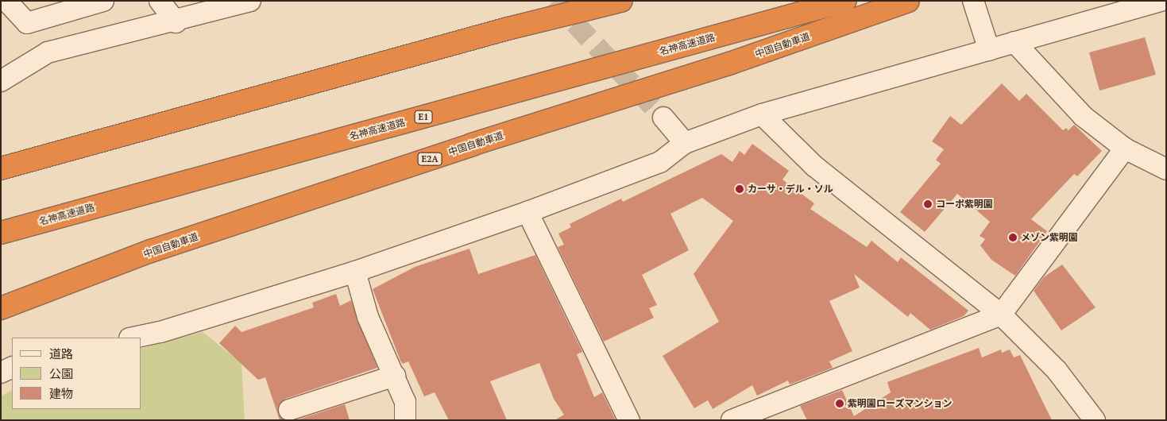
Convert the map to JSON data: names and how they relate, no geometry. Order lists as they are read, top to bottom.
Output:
{
  "streets": {
    "highway": [
      "名神高速道路",
      "中国自動車道",
      "E1",
      "E2A"
    ]
  },
  "places": [
    "カーサ・デル・ソル",
    "コーポ紫明園",
    "メゾン紫明園",
    "紫明園ローズマンション"
  ],
  "legend": ["道路", "公園", "建物"]
}
